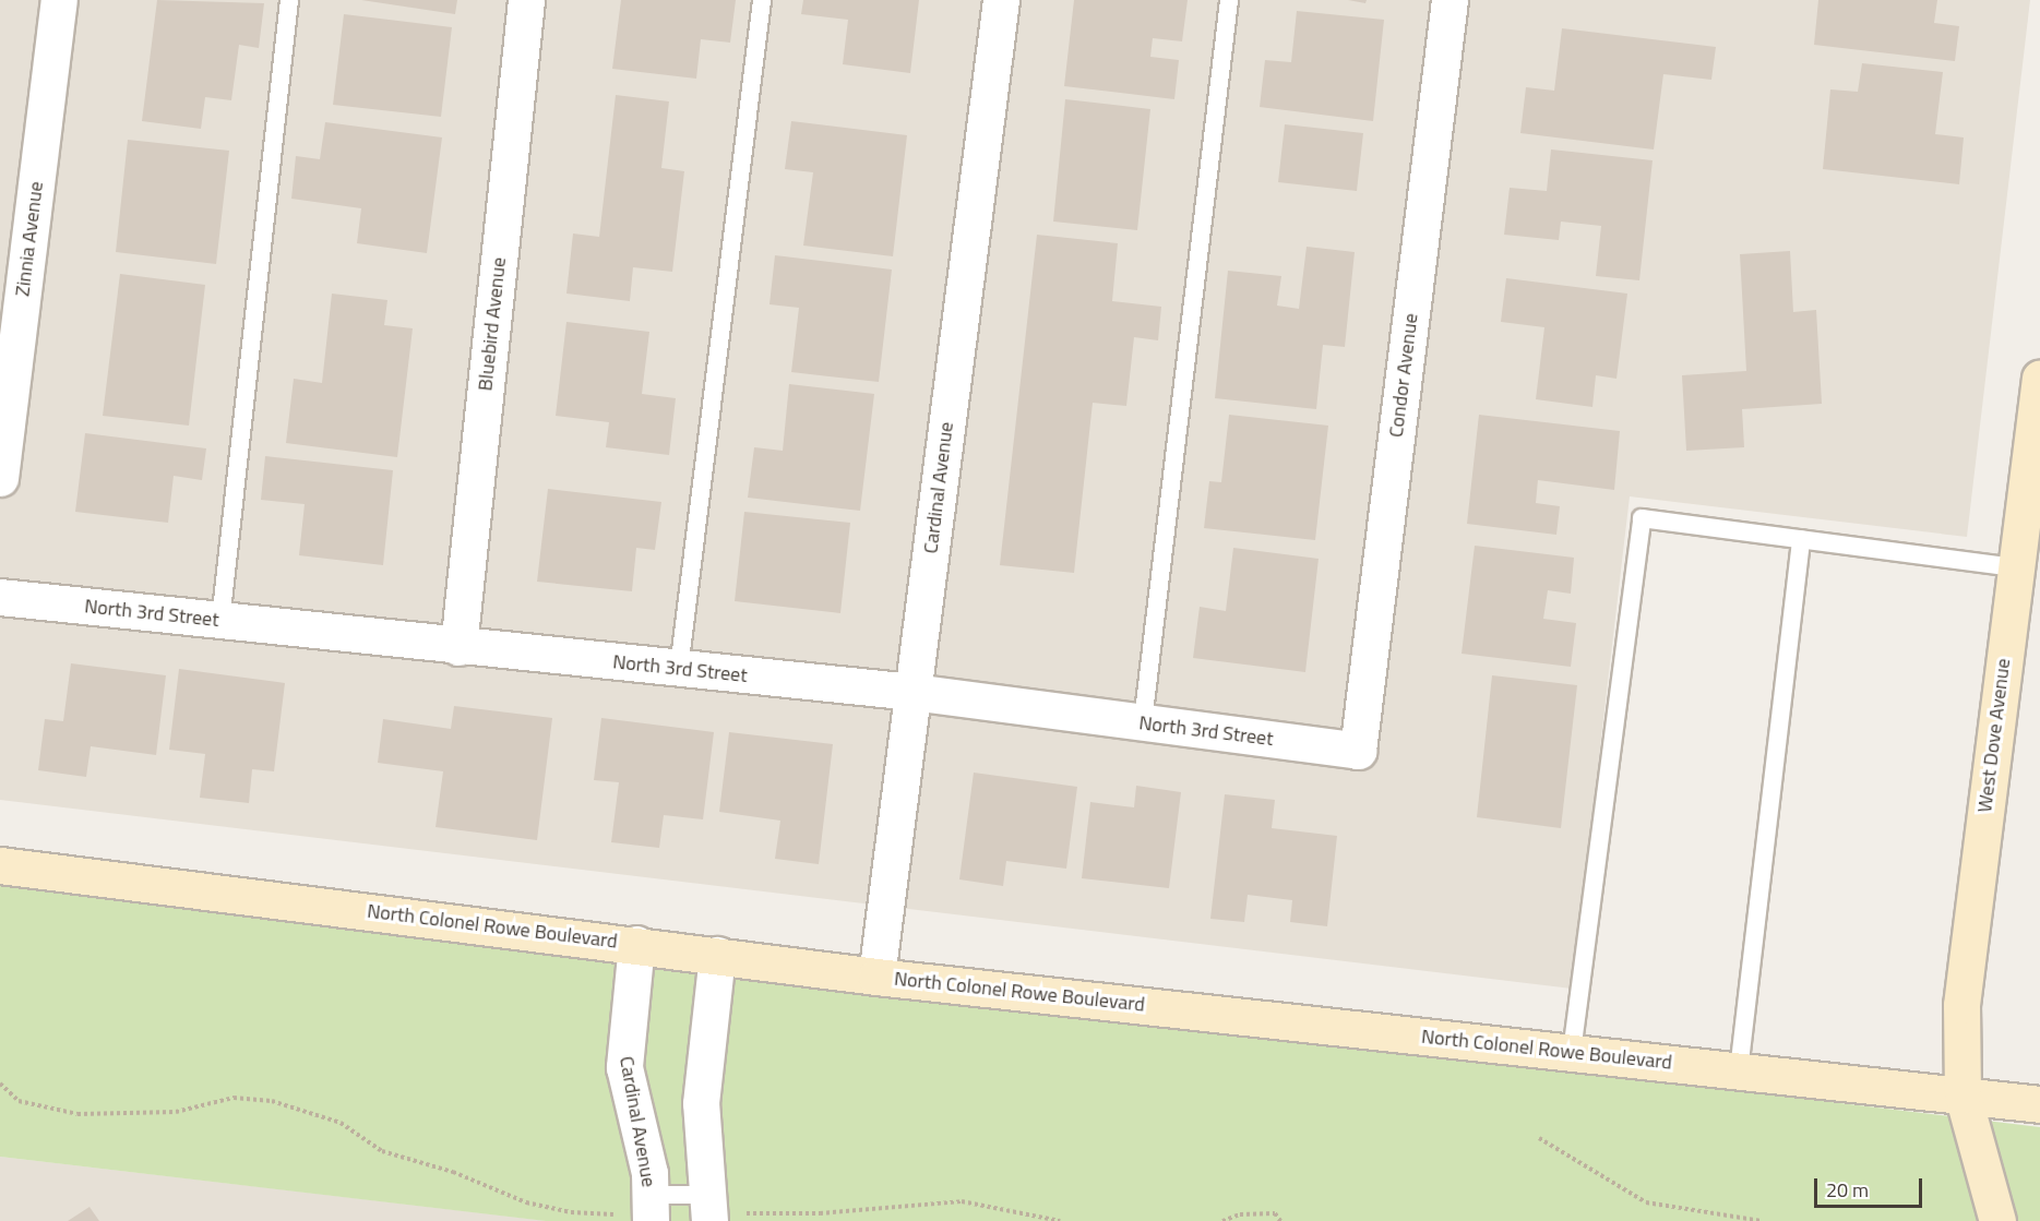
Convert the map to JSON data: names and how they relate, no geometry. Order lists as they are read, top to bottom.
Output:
{
  "streets": {
    "main road": ["West Dove Avenue", "North Colonel Rowe Boulevard"],
    "street": [
      "Zinnia Avenue",
      "Bluebird Avenue",
      "Condor Avenue",
      "Cardinal Avenue",
      "North 3rd Street"
    ]
  },
  "crossings": [
    ["Bluebird Avenue", "North 3rd Street"],
    ["Condor Avenue", "North 3rd Street"],
    ["Cardinal Avenue", "North 3rd Street"],
    ["Cardinal Avenue", "North Colonel Rowe Boulevard"],
    ["West Dove Avenue", "North Colonel Rowe Boulevard"]
  ],
  "scale_bar": "20 m"
}
